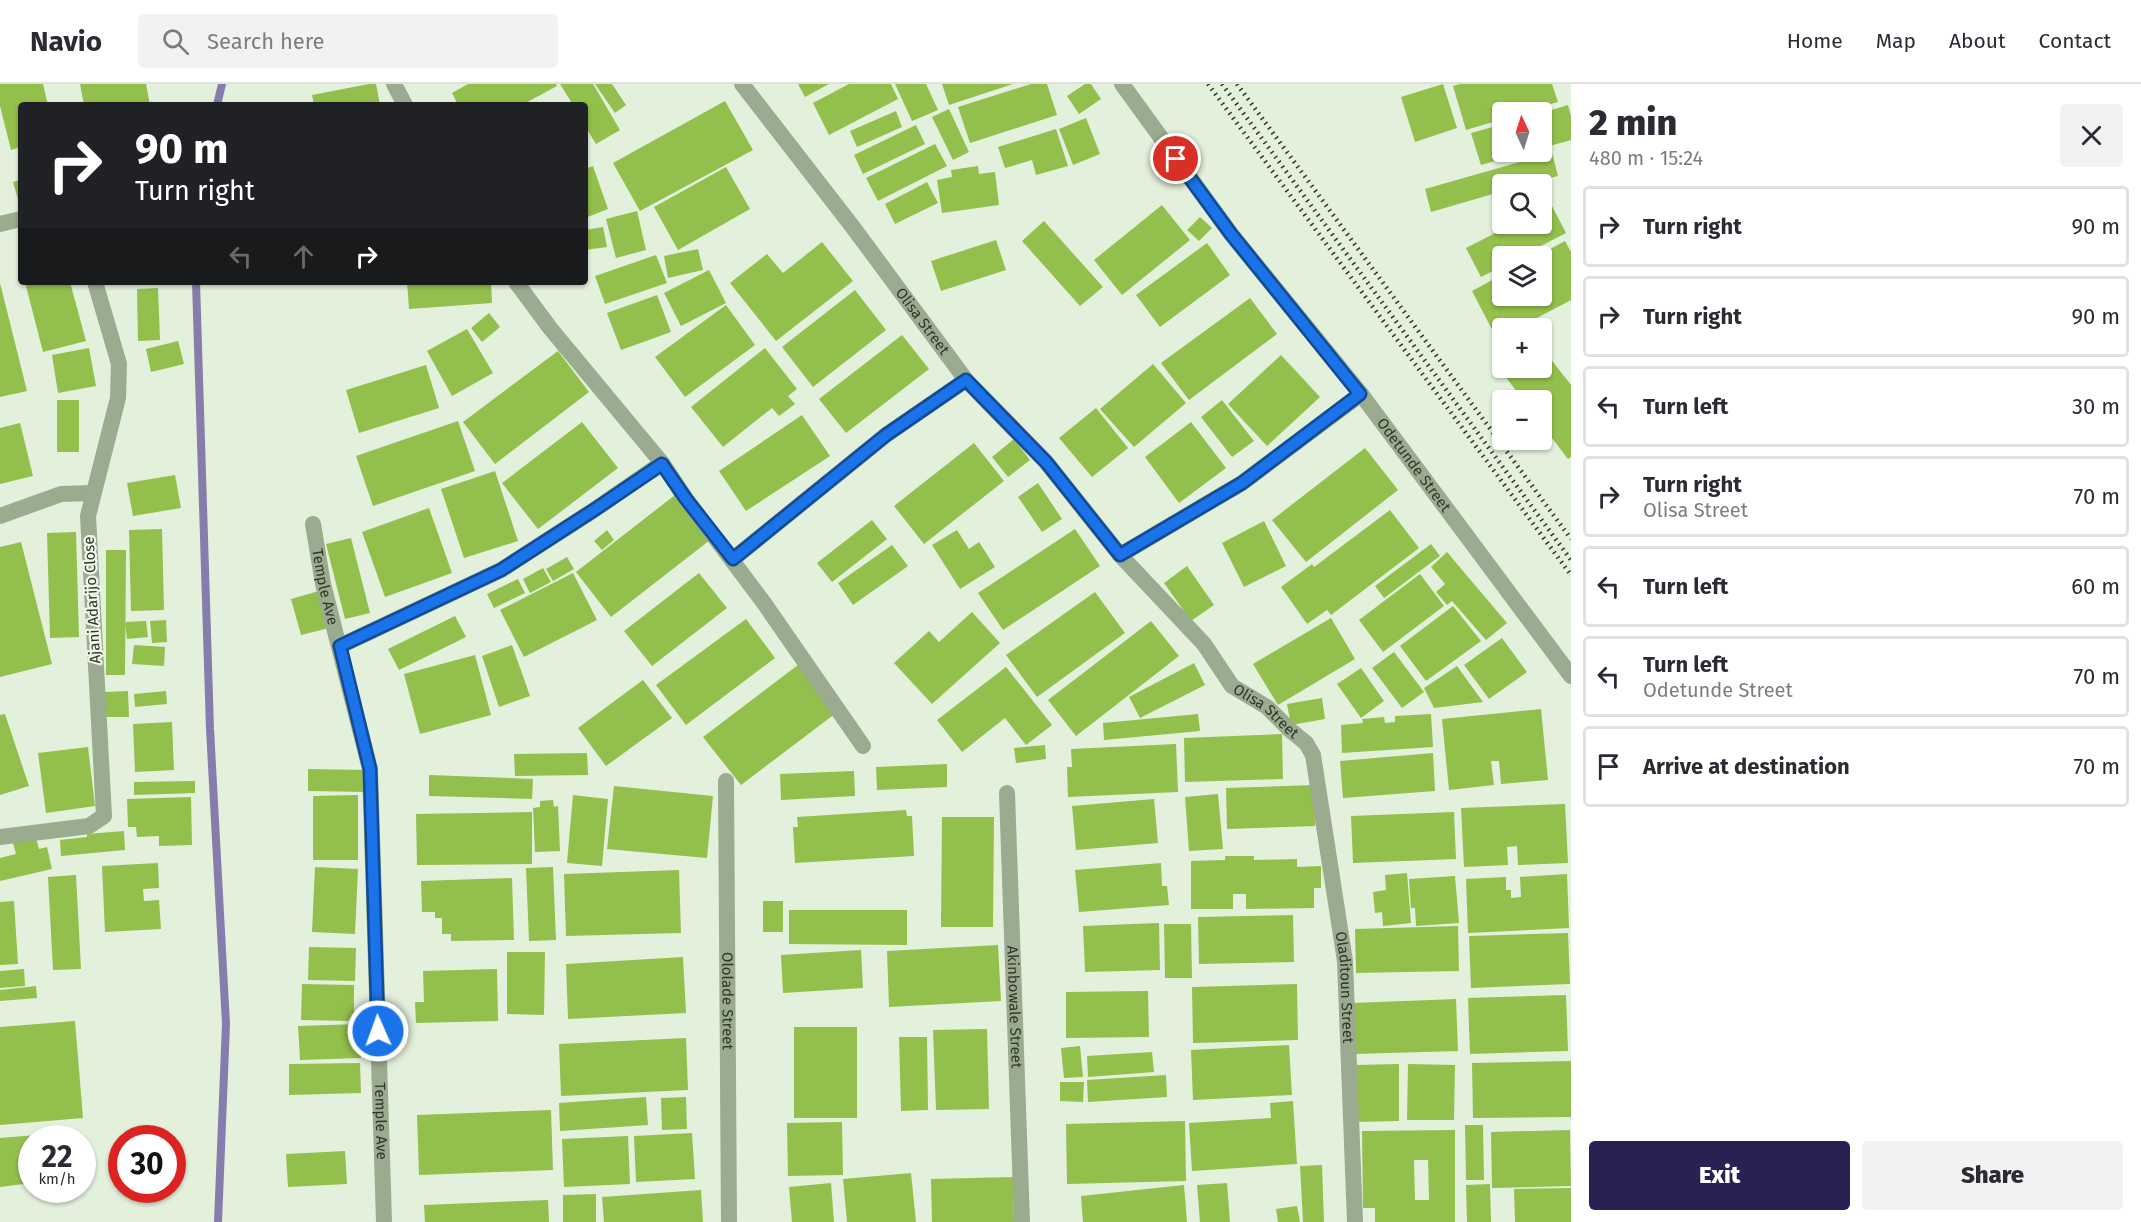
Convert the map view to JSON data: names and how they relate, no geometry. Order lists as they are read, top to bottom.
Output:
{
  "streets": {
    "street": [
      "Olisa Street",
      "Odetunde Street",
      "Temple Ave",
      "Ajani Adarijo Close",
      "Oladitoun Street",
      "Ololade Street",
      "Akinbowale Street"
    ]
  },
  "crossings": [
    ["Olisa Street", "Oladitoun Street"]
  ],
  "north": "top",
  "page": {
    "header": "Navio",
    "search": "Search here",
    "nav": [
      "Home",
      "Map",
      "About",
      "Contact"
    ],
    "heading": ["2 min", "480 m · 15:24"],
    "map_buttons": ["+", "−"],
    "turn": ["90 m", "Turn right"],
    "list": [
      {
        "name": "Turn right",
        "value": "90 m"
      },
      {
        "name": "Turn right",
        "value": "90 m"
      },
      {
        "name": "Turn left",
        "value": "30 m"
      },
      {
        "name": "Turn right",
        "note": "Olisa Street",
        "value": "70 m"
      },
      {
        "name": "Turn left",
        "value": "60 m"
      },
      {
        "name": "Turn left",
        "note": "Odetunde Street",
        "value": "70 m"
      },
      {
        "name": "Arrive at destination",
        "value": "70 m"
      }
    ],
    "speed": "22 km/h",
    "limit": "30",
    "buttons": ["Exit", "Share"]
  }
}
